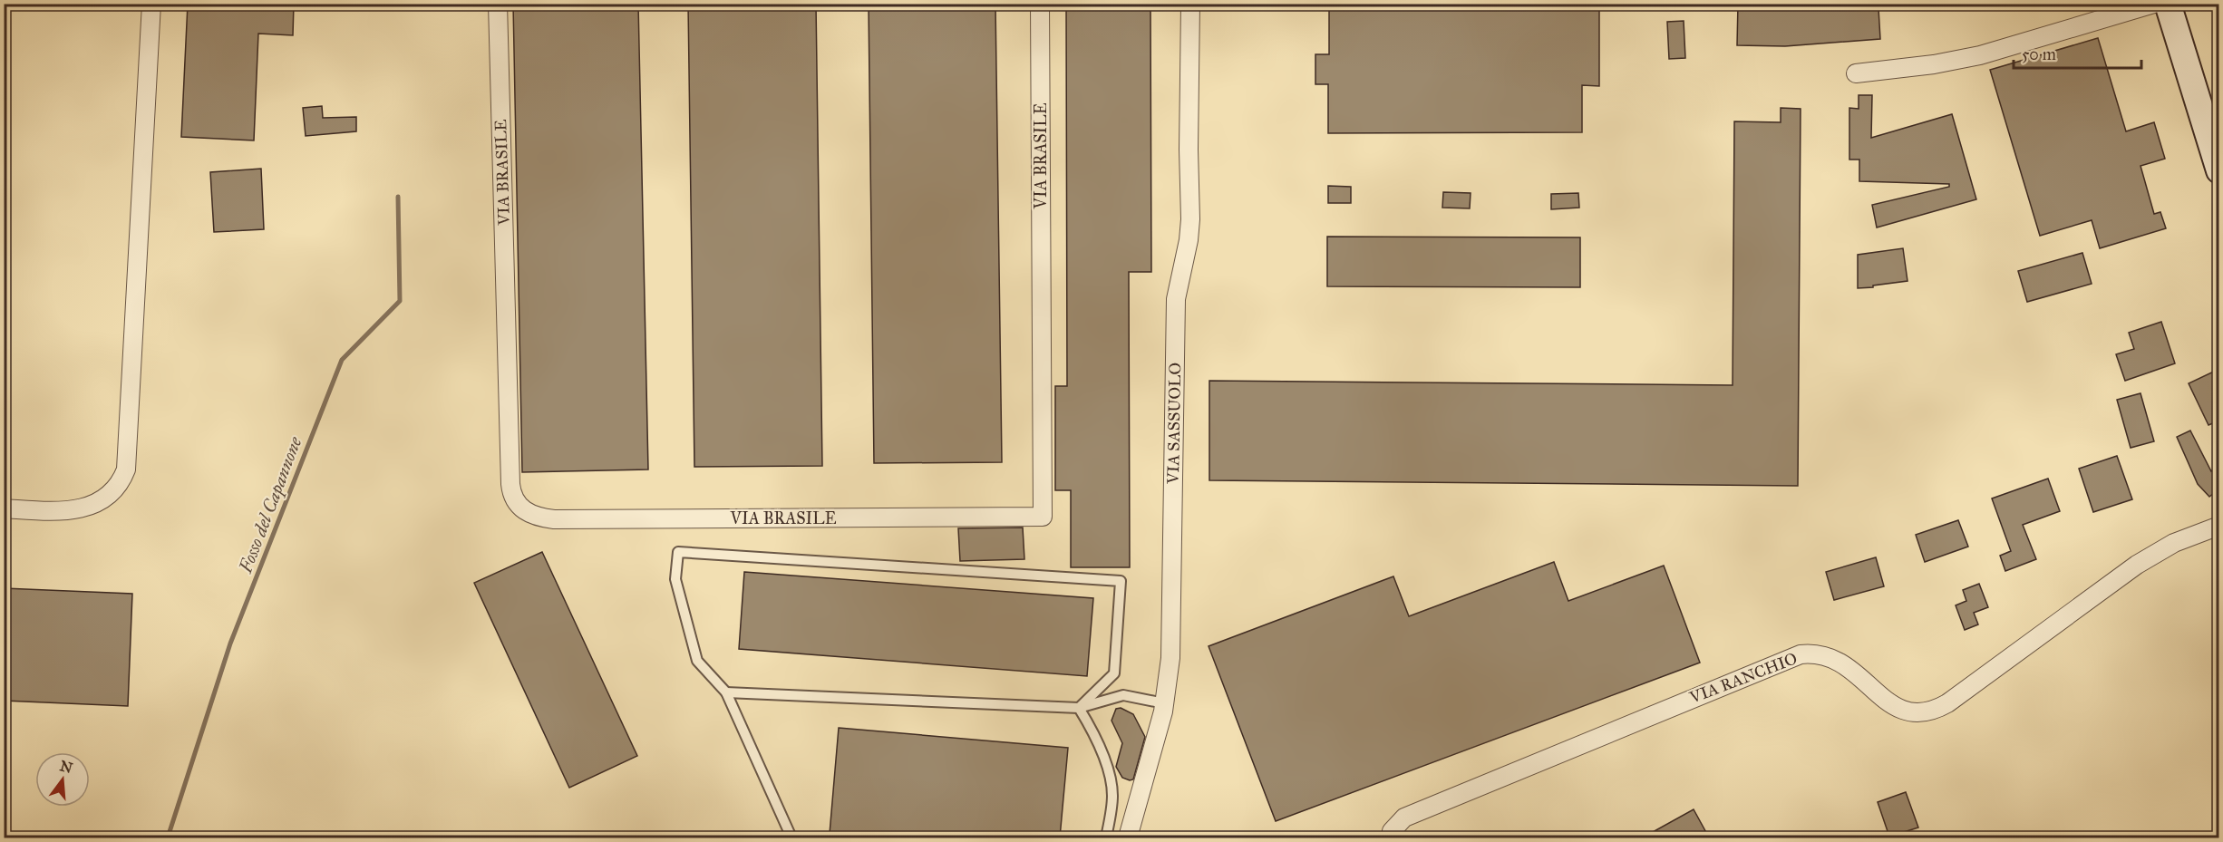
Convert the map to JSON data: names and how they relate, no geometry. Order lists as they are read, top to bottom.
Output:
{
  "streets": {
    "street": ["VIA BRASILE", "VIA SASSUOLO", "VIA RANCHIO"]
  },
  "water": ["Fosso del Capannone"],
  "scale_bar": "50 m",
  "north": "top"
}
